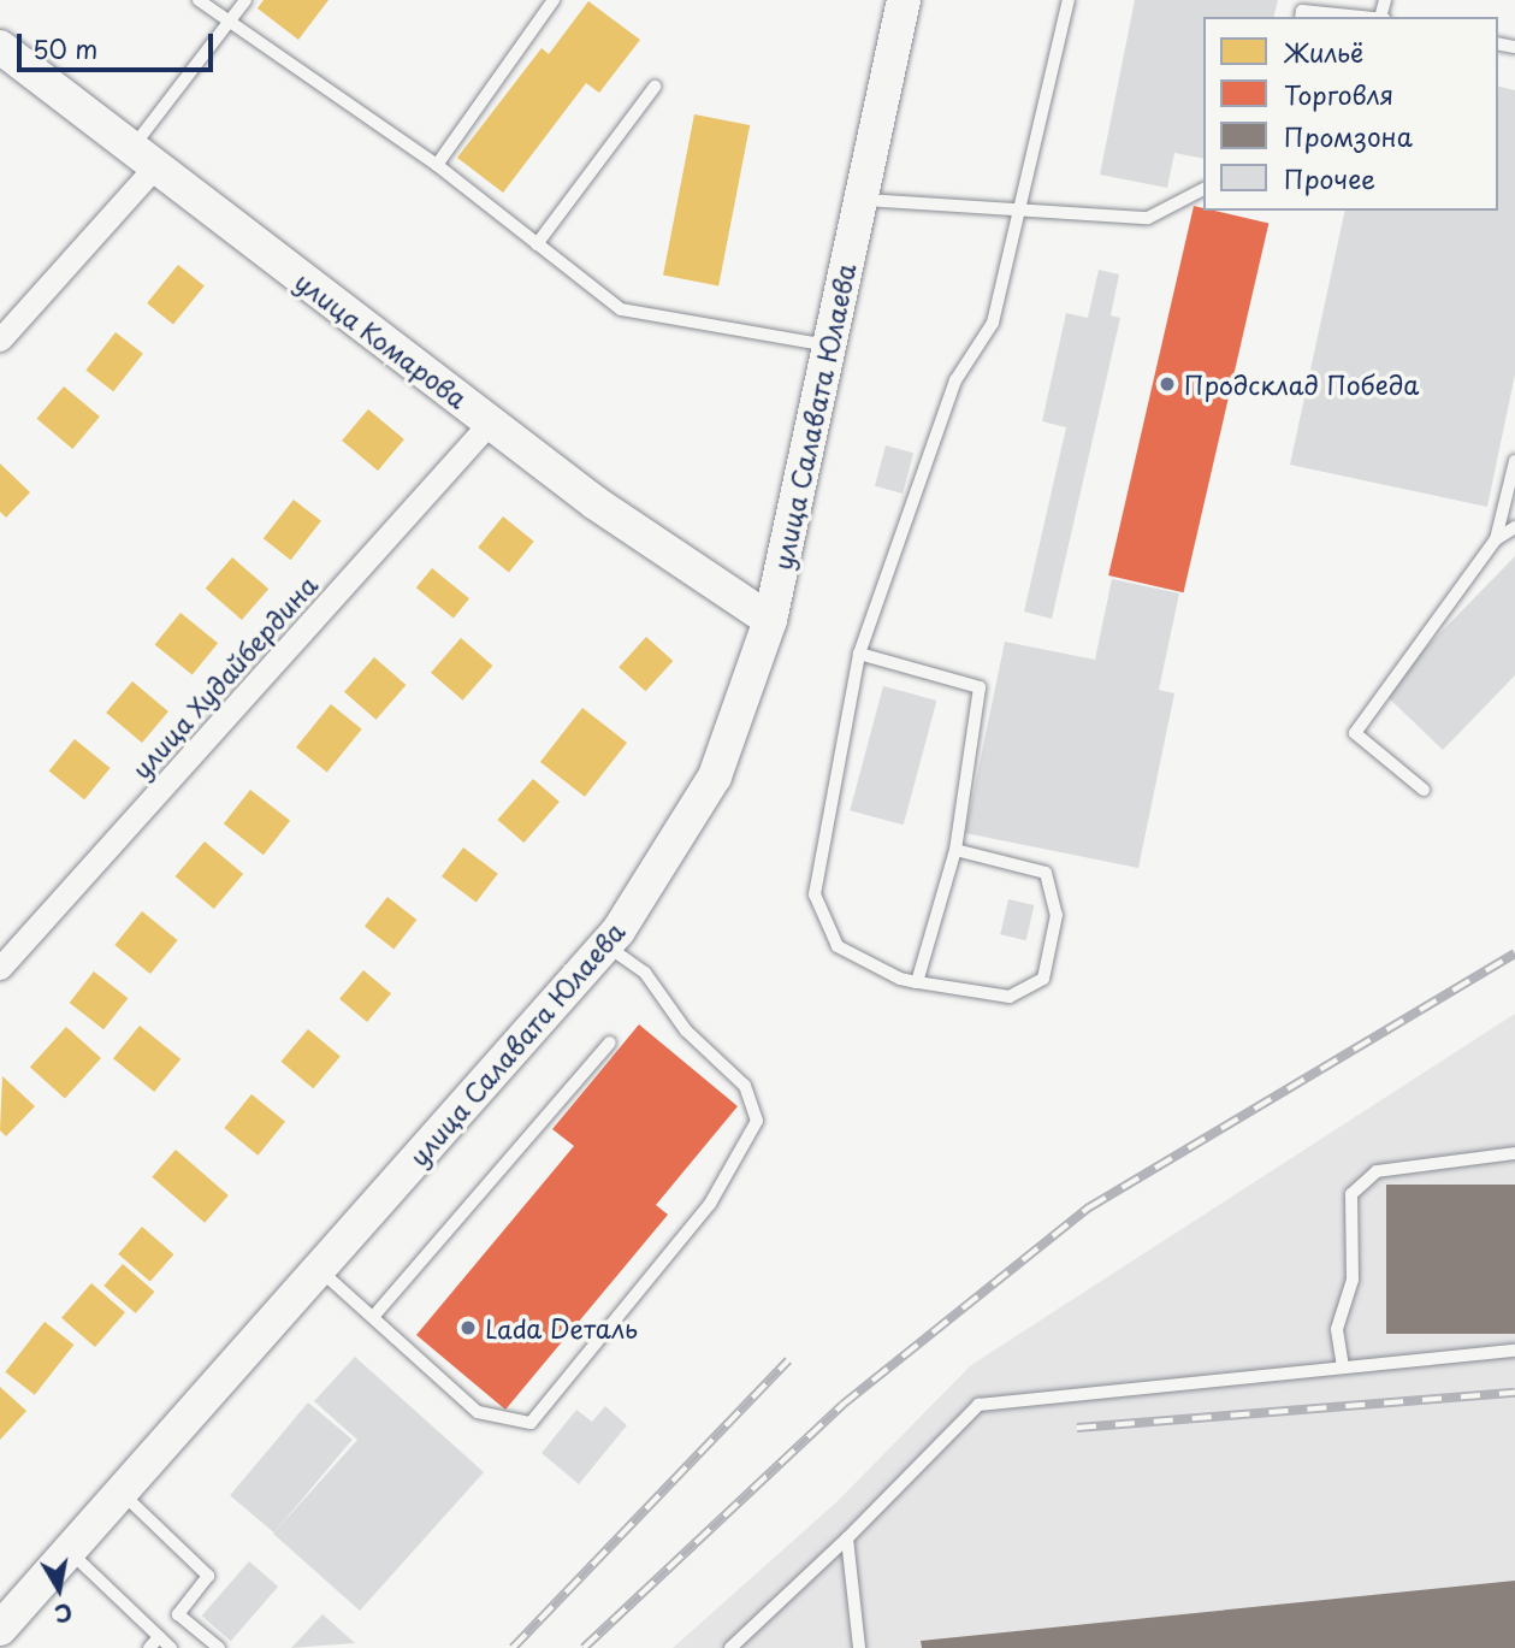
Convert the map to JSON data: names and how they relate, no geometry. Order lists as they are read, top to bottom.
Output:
{
  "streets": {
    "street": ["улица Комарова", "улица Салавата Юлаева", "улица Худайбердина"]
  },
  "crossings": [
    ["улица Комарова", "улица Салавата Юлаева"],
    ["улица Комарова", "улица Худайбердина"]
  ],
  "places": ["Продсклад Победа", "Lada Dеталь"],
  "legend": [
    "Жильё",
    "Торговля",
    "Промзона",
    "Прочее"
  ],
  "scale_bar": "50 m",
  "north": "bottom"
}
